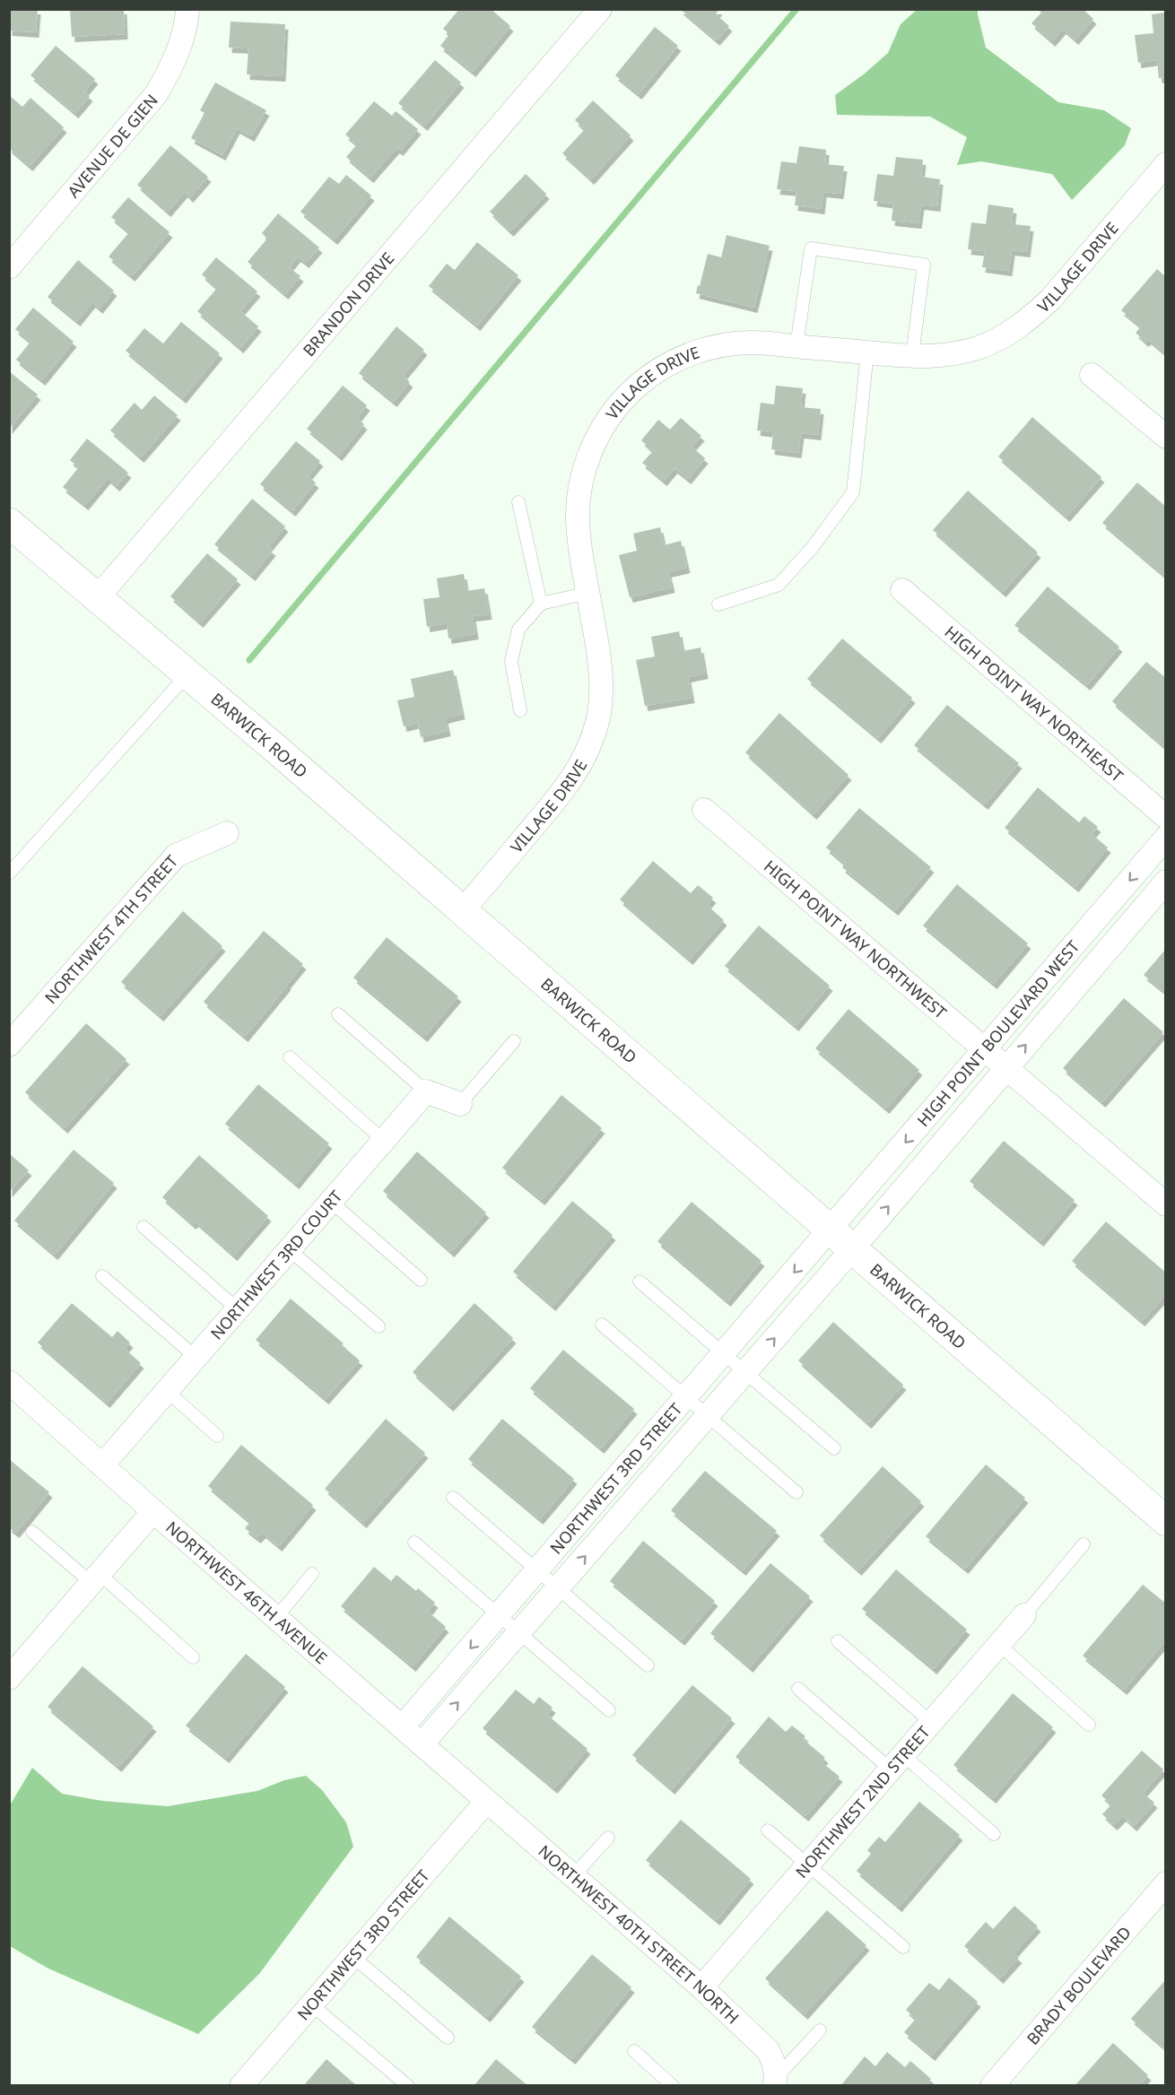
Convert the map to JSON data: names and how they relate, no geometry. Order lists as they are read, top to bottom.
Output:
{
  "streets": {
    "street": [
      "AVENUE DE GIEN",
      "VILLAGE DRIVE",
      "BRANDON DRIVE",
      "HIGH POINT WAY NORTHEAST",
      "BARWICK ROAD",
      "NORTHWEST 4TH STREET",
      "HIGH POINT WAY NORTHWEST",
      "HIGH POINT BOULEVARD WEST",
      "NORTHWEST 3RD COURT",
      "NORTHWEST 3RD STREET",
      "NORTHWEST 46TH AVENUE",
      "NORTHWEST 2ND STREET",
      "NORTHWEST 40TH STREET NORTH",
      "BRADY BOULEVARD"
    ]
  },
  "crossings": [
    ["VILLAGE DRIVE", "BARWICK ROAD"],
    ["BRANDON DRIVE", "BARWICK ROAD"],
    ["BARWICK ROAD", "HIGH POINT BOULEVARD WEST"],
    ["BARWICK ROAD", "NORTHWEST 3RD STREET"],
    ["HIGH POINT WAY NORTHWEST", "HIGH POINT BOULEVARD WEST"],
    ["HIGH POINT BOULEVARD WEST", "NORTHWEST 3RD STREET"],
    ["NORTHWEST 3RD COURT", "NORTHWEST 46TH AVENUE"],
    ["NORTHWEST 3RD STREET", "NORTHWEST 46TH AVENUE"],
    ["NORTHWEST 3RD STREET", "NORTHWEST 40TH STREET NORTH"],
    ["NORTHWEST 46TH AVENUE", "NORTHWEST 40TH STREET NORTH"],
    ["NORTHWEST 2ND STREET", "NORTHWEST 40TH STREET NORTH"]
  ]
}
